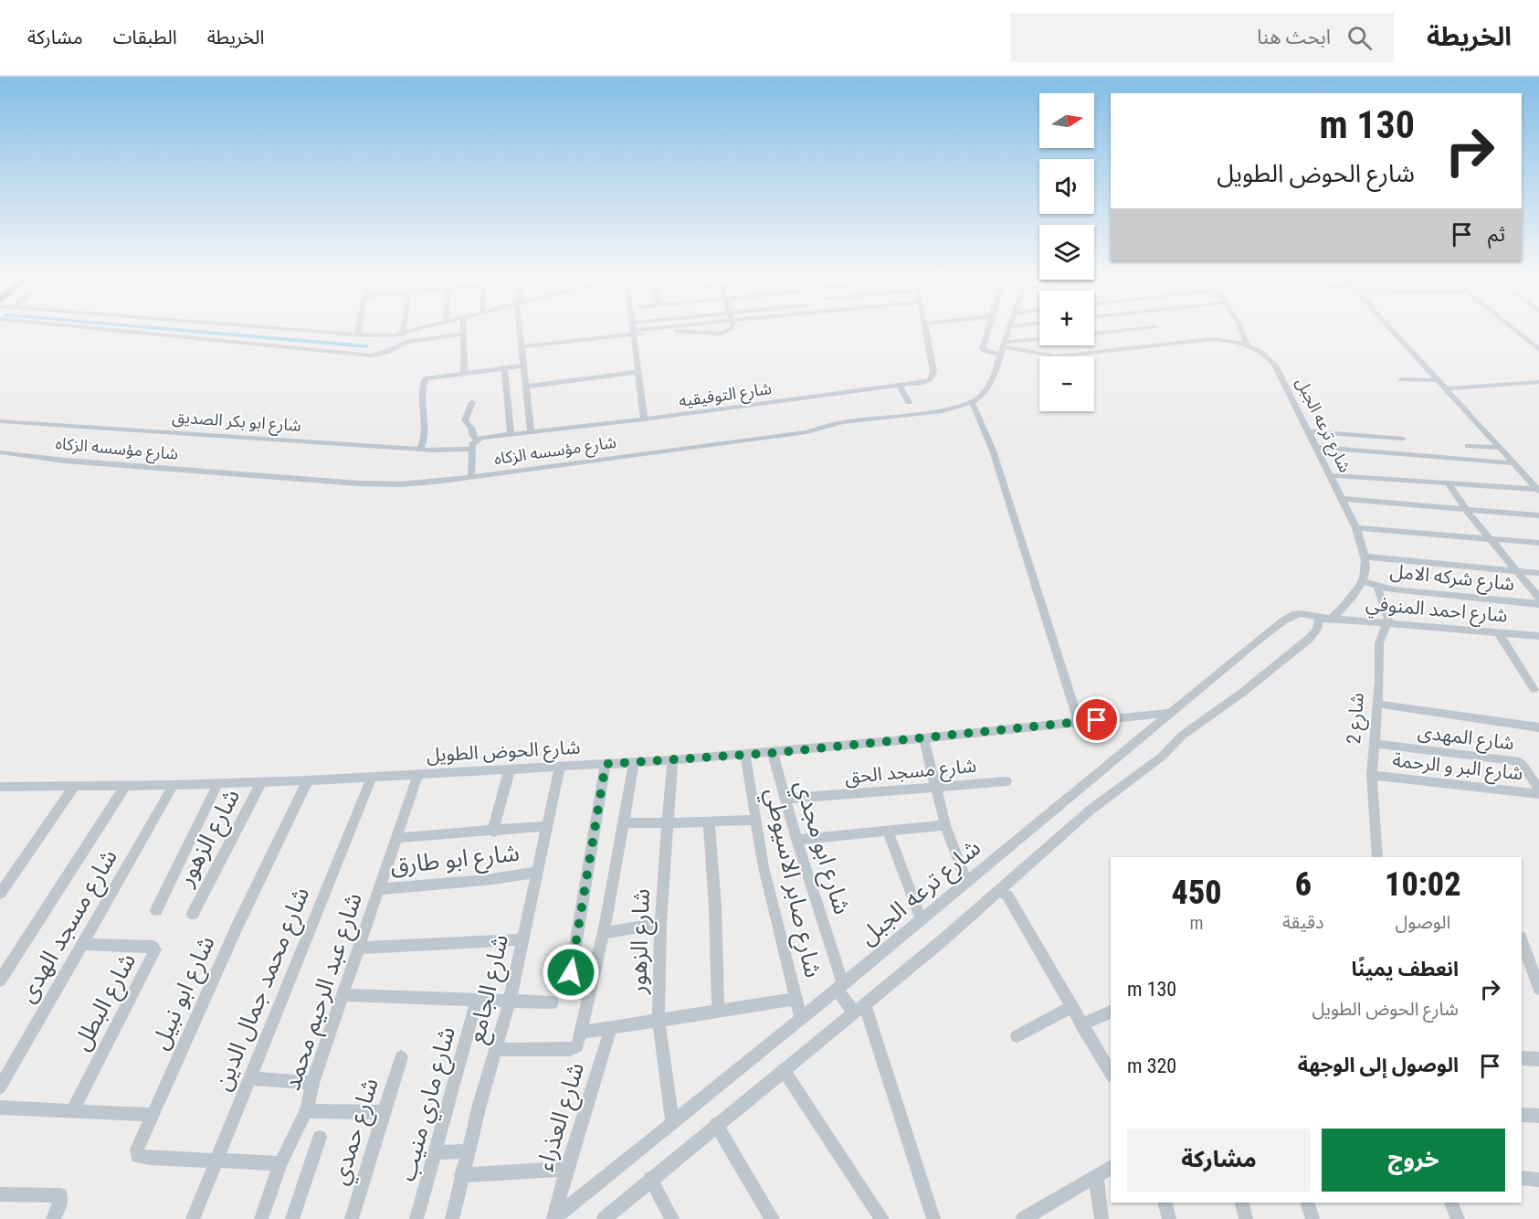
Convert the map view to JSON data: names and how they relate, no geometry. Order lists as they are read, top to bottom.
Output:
{
  "streets": {
    "street": [
      "شارع التوفيقيه",
      "شارع ابو بكر الصديق",
      "شارع ترعه الجبل",
      "شارع مؤسسه الزكاه",
      "شارع شركه الامل",
      "شارع احمد المنوفي",
      "شارع 2",
      "شارع المهدى",
      "شارع الحوض الطويل",
      "شارع البر و الرحمة",
      "شارع مسجد الحق",
      "شارع الزهور",
      "شارع ابو مجدي",
      "شارع ابو طارق",
      "شارع صابر الاسيوطي",
      "شارع مسجد الهدى",
      "شارع محمد جمال الدين",
      "شارع الجامع",
      "شارع عبد الرحيم محمد",
      "شارع ابو نبيل",
      "شارع البطل",
      "شارع ماري منيب",
      "شارع العذراء",
      "شارع حمدي"
    ]
  },
  "crossings": [
    ["شارع ترعه الجبل", "شارع مؤسسه الزكاه"],
    ["شارع ترعه الجبل", "شارع شركه الامل"],
    ["شارع ترعه الجبل", "شارع احمد المنوفي"],
    ["شارع ترعه الجبل", "شارع الحوض الطويل"],
    ["شارع ترعه الجبل", "شارع الزهور"],
    ["شارع ترعه الجبل", "شارع ابو مجدي"],
    ["شارع ترعه الجبل", "شارع صابر الاسيوطي"],
    ["شارع ترعه الجبل", "شارع العذراء"],
    ["شارع احمد المنوفي", "شارع 2"],
    ["شارع 2", "شارع المهدى"],
    ["شارع 2", "شارع البر و الرحمة"],
    ["شارع الحوض الطويل", "شارع الزهور"],
    ["شارع الحوض الطويل", "شارع ابو مجدي"],
    ["شارع الحوض الطويل", "شارع صابر الاسيوطي"],
    ["شارع الحوض الطويل", "شارع مسجد الهدى"],
    ["شارع الحوض الطويل", "شارع محمد جمال الدين"],
    ["شارع الحوض الطويل", "شارع الجامع"],
    ["شارع الحوض الطويل", "شارع عبد الرحيم محمد"],
    ["شارع الحوض الطويل", "شارع ابو نبيل"],
    ["شارع مسجد الحق", "شارع ابو مجدي"],
    ["شارع ابو طارق", "شارع الجامع"],
    ["شارع ابو طارق", "شارع عبد الرحيم محمد"],
    ["شارع مسجد الهدى", "شارع البطل"],
    ["شارع محمد جمال الدين", "شارع ابو نبيل"]
  ],
  "north": "right",
  "page": {
    "header": "الخريطة",
    "search": "ابحث هنا",
    "nav": ["الخريطة", "الطبقات", "مشاركة"],
    "map_buttons": ["+", "−"],
    "turn": ["130 m", "شارع الحوض الطويل"],
    "then": "ثم",
    "eta": [
      "10:02",
      "الوصول",
      "6",
      "دقيقة",
      "450",
      "m"
    ],
    "list": [
      {
        "name": "انعطف يمينًا",
        "note": "شارع الحوض الطويل",
        "value": "130 m"
      },
      {
        "name": "الوصول إلى الوجهة",
        "value": "320 m"
      }
    ],
    "buttons": ["خروج", "مشاركة"]
  }
}
